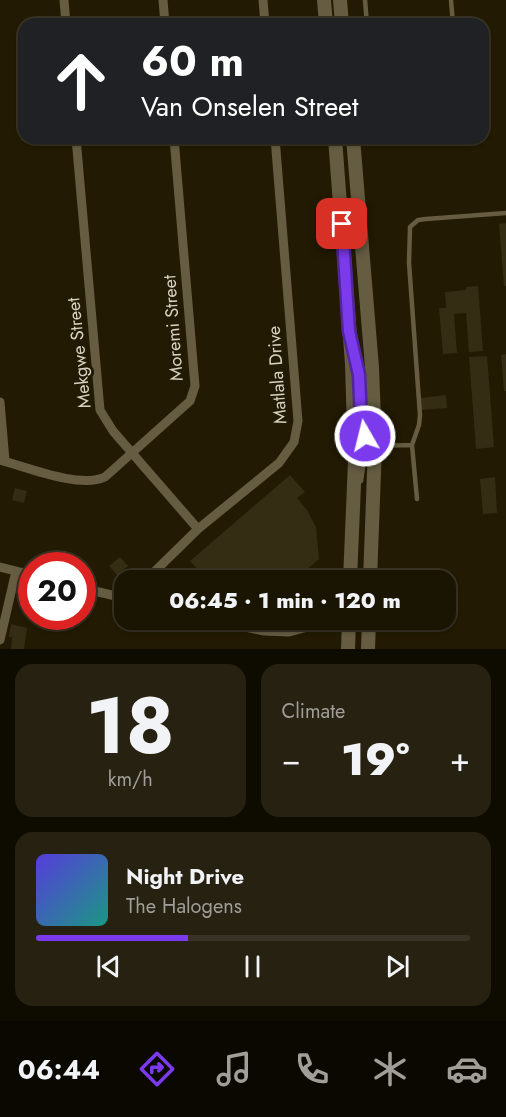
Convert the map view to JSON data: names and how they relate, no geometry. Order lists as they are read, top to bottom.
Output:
{
  "streets": {
    "street": ["Moremi Street", "Mekgwe Street", "Matlala Drive"]
  },
  "crossings": [
    ["Moremi Street", "Mekgwe Street"],
    ["Mekgwe Street", "Matlala Drive"]
  ],
  "page": {
    "turn": ["60 m", "Van Onselen Street"],
    "limit": "20",
    "trip": "06:45 · 1 min · 120 m",
    "tile": [
      ["18", "km/h"],
      "Climate"
    ],
    "heat": ["−", "19°", "+"],
    "song": ["Night Drive", "The Halogens"],
    "tabs": "06:44"
  }
}
